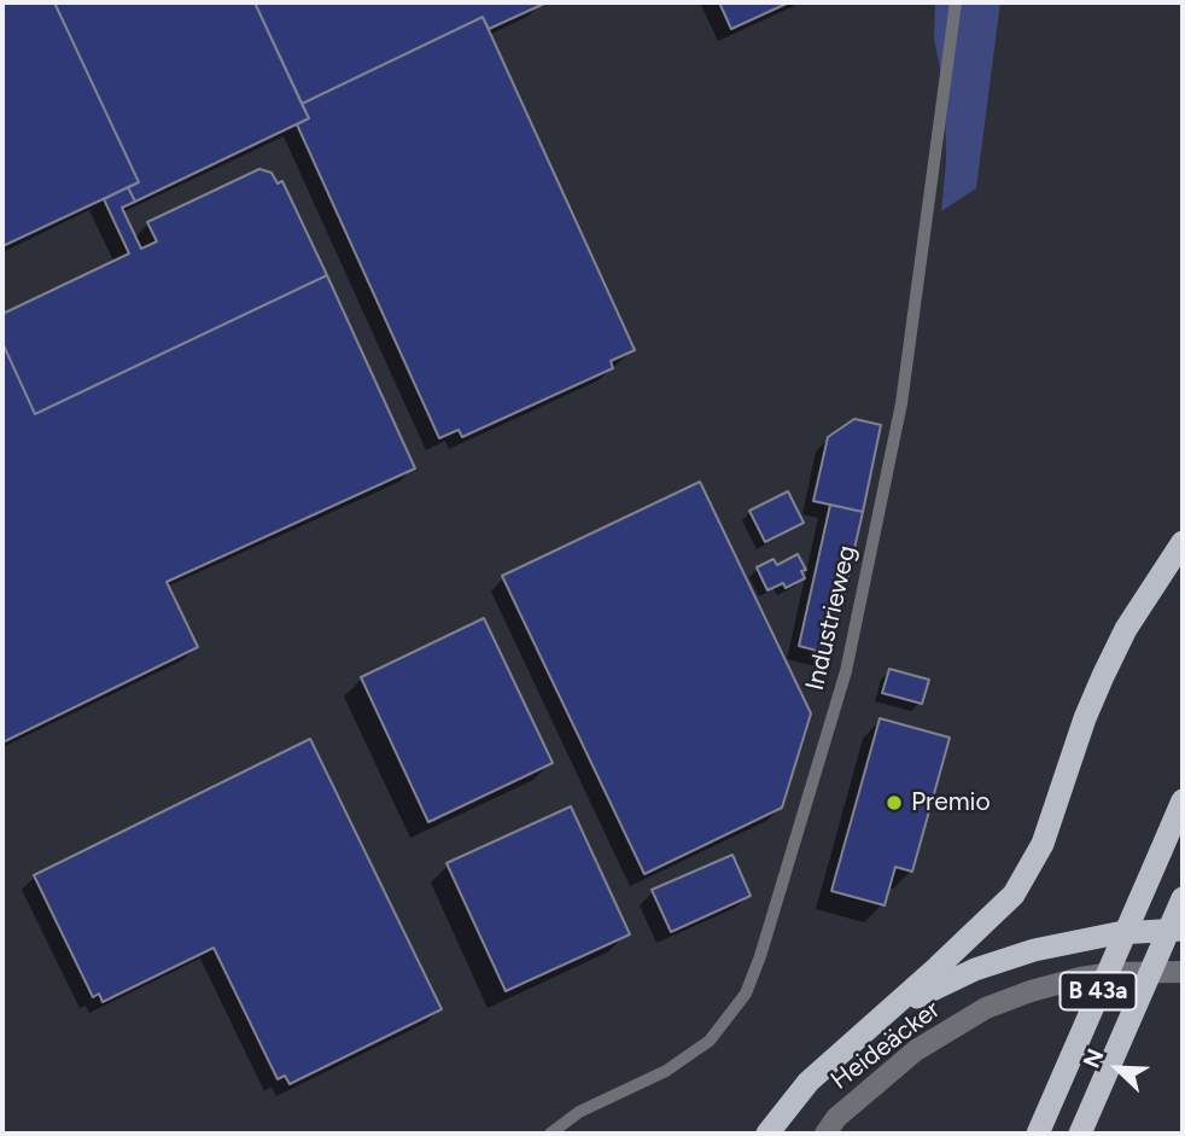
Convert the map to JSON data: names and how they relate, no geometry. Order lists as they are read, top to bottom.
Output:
{
  "streets": {
    "highway": ["B 43a"],
    "street": ["Heideäcker"],
    "lane": ["Industrieweg"]
  },
  "places": ["Premio"],
  "north": "top left"
}
